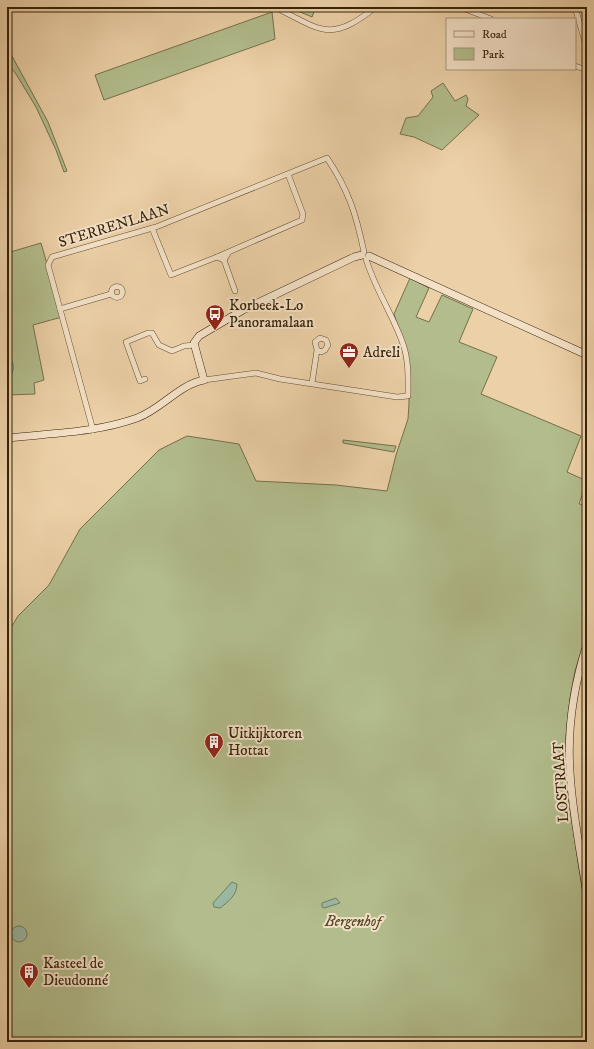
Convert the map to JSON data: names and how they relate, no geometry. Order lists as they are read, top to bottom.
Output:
{
  "streets": {
    "street": ["STERRENLAAN", "LOSTRAAT"]
  },
  "parks": ["Bergenhof"],
  "places": {
    "bus stop": ["Korbeek-Lo Panoramalaan"],
    "office": ["Adreli"],
    "building": ["Uitkijktoren Hottat", "Kasteel de Dieudonné"]
  },
  "legend": ["Road", "Park"]
}
